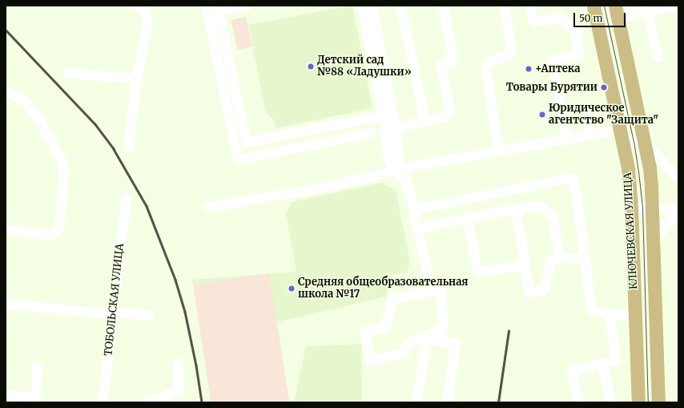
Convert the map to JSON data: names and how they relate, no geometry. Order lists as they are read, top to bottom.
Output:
{
  "streets": {
    "main road": ["КЛЮЧЕВСКАЯ УЛИЦА"],
    "street": ["ТОБОЛЬСКАЯ УЛИЦА"]
  },
  "places": [
    "Детский сад №88 «Ладушки»",
    "+Аптека",
    "Товары Бурятии",
    "Юридическое агентство \"Защита\"",
    "Средняя общеобразовательная школа №17"
  ],
  "scale_bar": "50 m"
}
